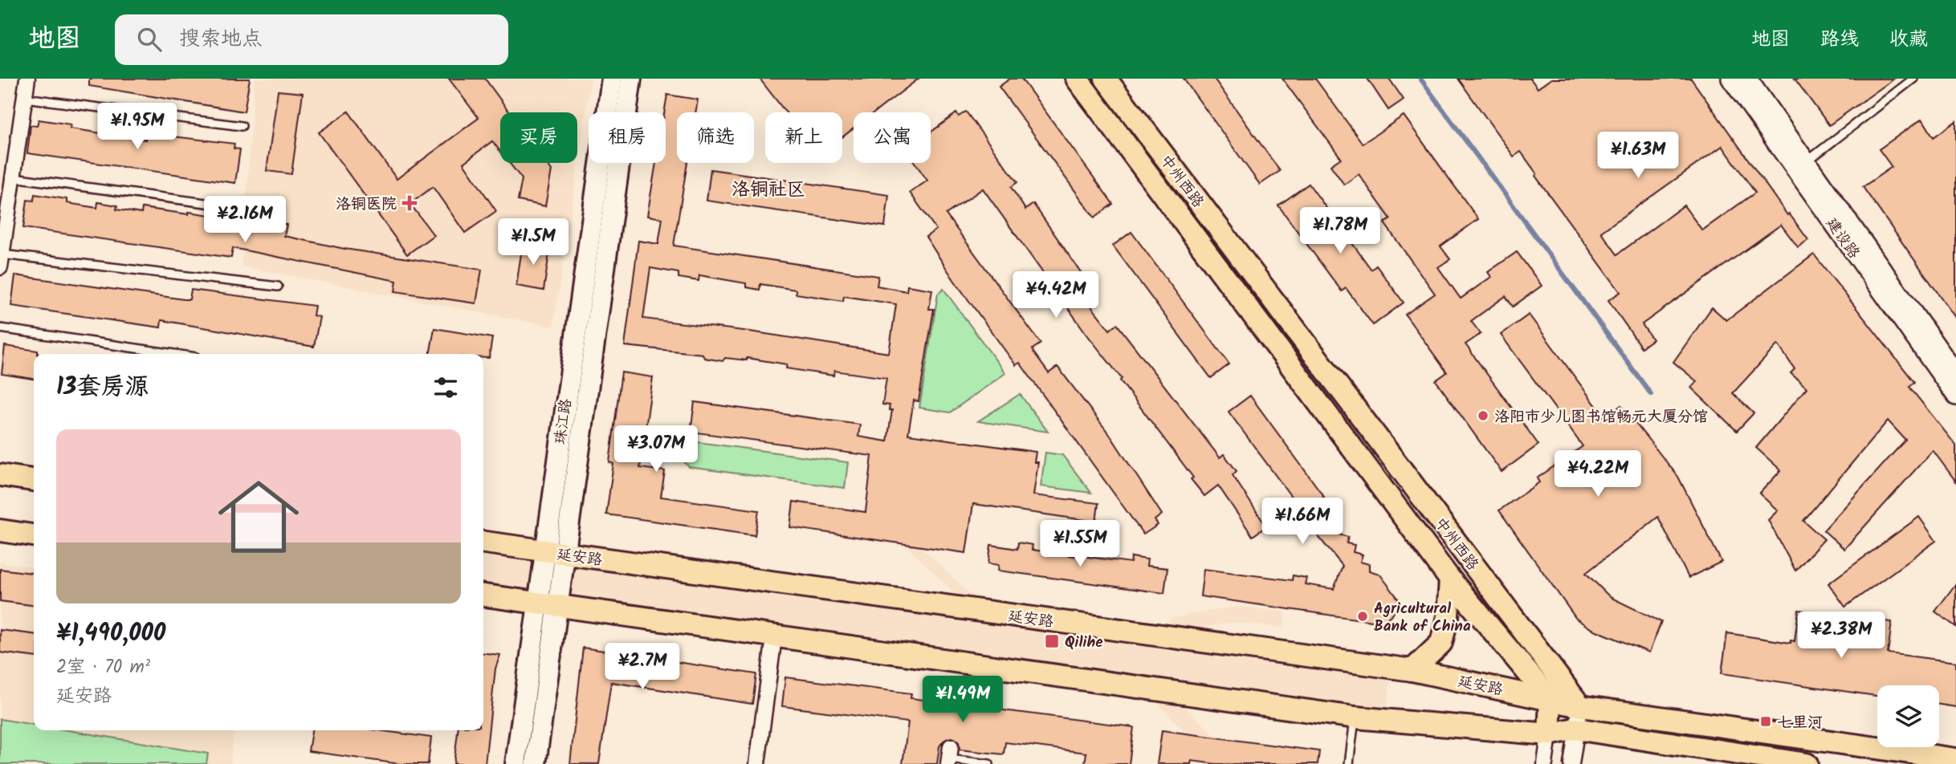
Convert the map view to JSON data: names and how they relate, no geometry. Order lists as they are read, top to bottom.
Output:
{
  "streets": {
    "main road": ["中州西路", "珠江路", "延安路"],
    "street": ["建设路"]
  },
  "crossings": [
    ["中州西路", "延安路"],
    ["珠江路", "延安路"]
  ],
  "districts": ["洛铜社区"],
  "places": {
    "health": ["洛铜医院"],
    "other": ["洛阳市少儿图书馆畅元大厦分馆", "Agricultural Bank of China"],
    "transit": ["Qilihe", "七里河"]
  },
  "page": {
    "header": "地图",
    "search": "搜索地点",
    "nav": ["地图", "路线", "收藏"],
    "price": [
      "¥1.95M",
      "¥1.63M",
      "¥2.16M",
      "¥1.78M",
      "¥1.5M",
      "¥4.42M",
      "¥3.07M",
      "¥4.22M",
      "¥1.66M",
      "¥1.55M",
      "¥2.38M",
      "¥2.7M",
      "¥1.49M"
    ],
    "chip": [
      "买房",
      "租房",
      "筛选",
      "新上",
      "公寓"
    ],
    "heading": "13套房源",
    "list": [
      {
        "name": "¥1,490,000",
        "note": "2室 · 70 m² · 延安路"
      }
    ]
  }
}
